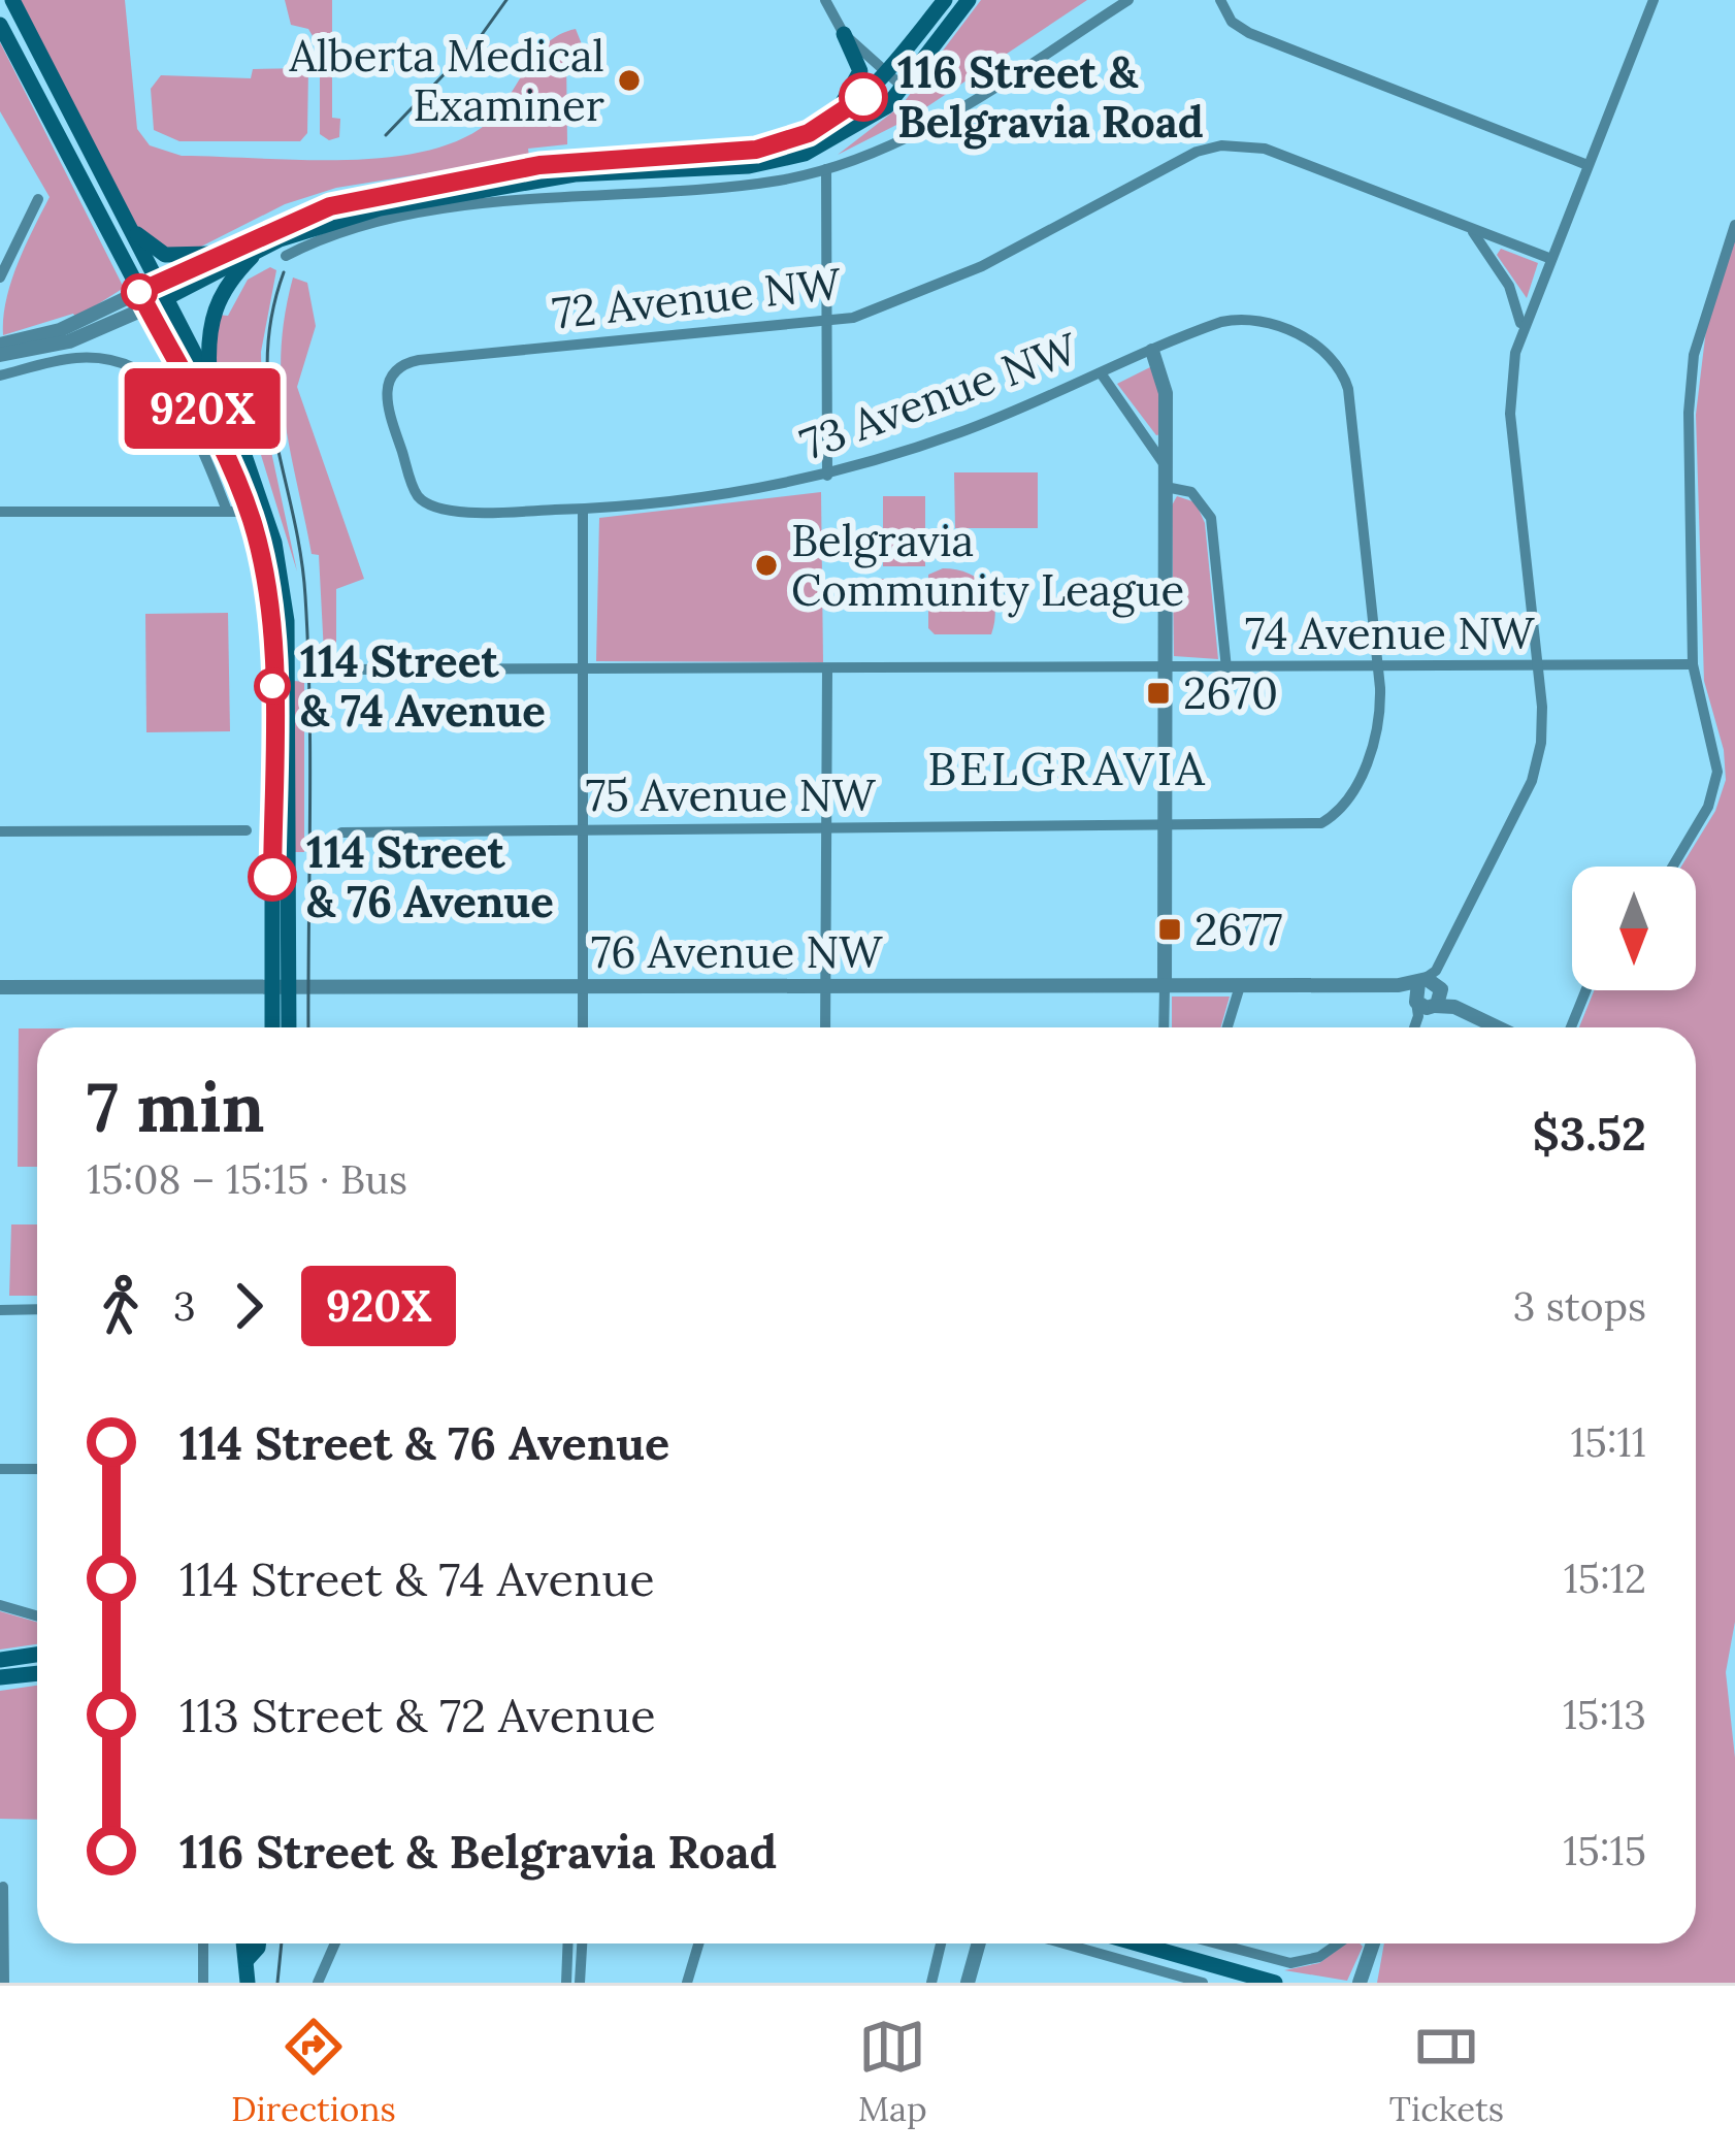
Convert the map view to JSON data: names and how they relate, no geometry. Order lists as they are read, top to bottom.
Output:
{
  "streets": {
    "street": [
      "72 Avenue NW",
      "73 Avenue NW",
      "74 Avenue NW",
      "75 Avenue NW",
      "76 Avenue NW"
    ]
  },
  "crossings": [
    ["72 Avenue NW", "73 Avenue NW"],
    ["73 Avenue NW", "74 Avenue NW"],
    ["73 Avenue NW", "75 Avenue NW"],
    ["74 Avenue NW", "75 Avenue NW"]
  ],
  "districts": ["BELGRAVIA"],
  "places": {
    "other": [
      "Alberta Medical Examiner",
      "116 Street & Belgravia Road",
      "Belgravia Community League",
      "114 Street & 74 Avenue",
      "114 Street & 76 Avenue"
    ],
    "transit": ["2670", "2677"]
  },
  "lines": ["bus line 920X"],
  "north": "bottom",
  "page": {
    "on_map": "920X",
    "heading": ["7 min", "15:08 – 15:15 · Bus", "$3.52"],
    "legs": ["3", "920X", "3 stops"],
    "list": [
      {
        "name": "114 Street & 76 Avenue",
        "value": "15:11"
      },
      {
        "name": "114 Street & 74 Avenue",
        "value": "15:12"
      },
      {
        "name": "113 Street & 72 Avenue",
        "value": "15:13"
      },
      {
        "name": "116 Street & Belgravia Road",
        "value": "15:15"
      }
    ],
    "tabs": ["Directions", "Map", "Tickets"]
  }
}
